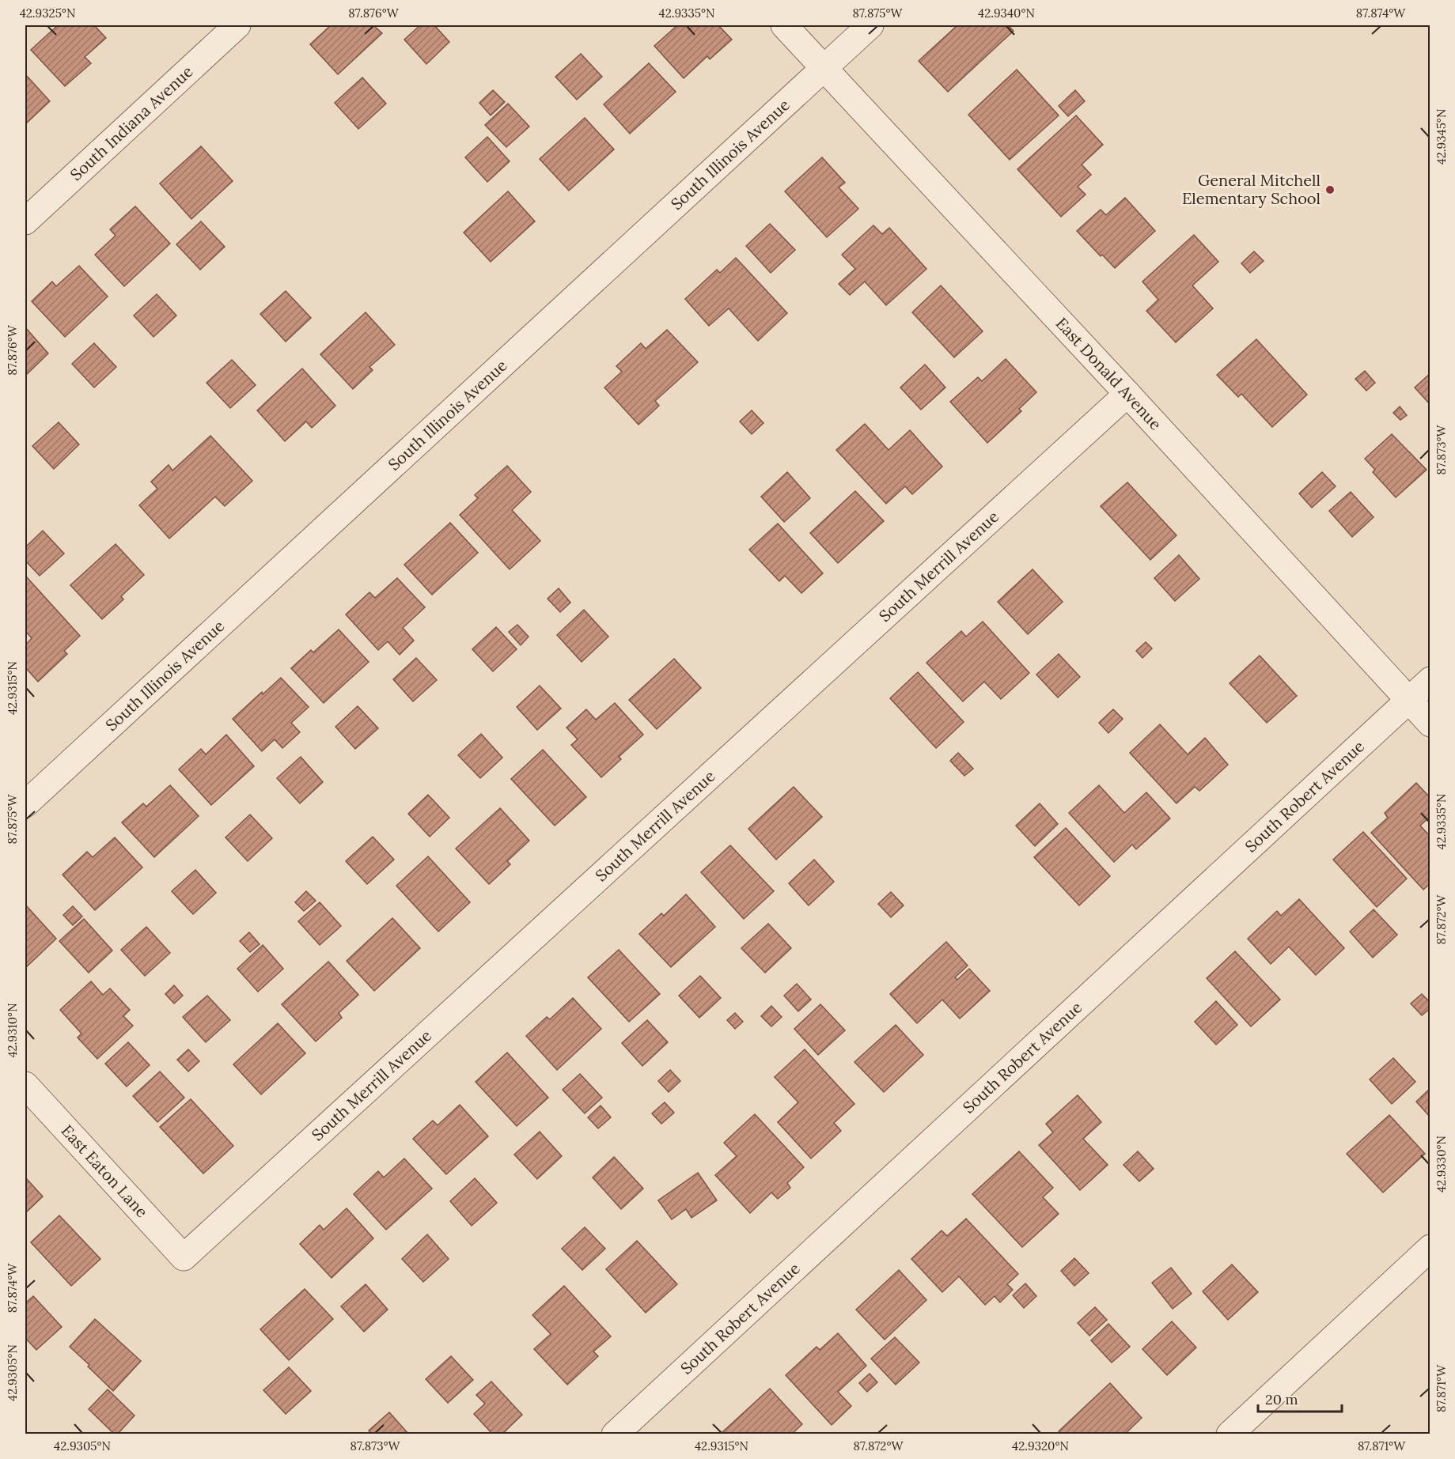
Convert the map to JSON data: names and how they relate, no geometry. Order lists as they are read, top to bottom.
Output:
{
  "streets": {
    "street": [
      "South Indiana Avenue",
      "South Illinois Avenue",
      "East Donald Avenue",
      "South Merrill Avenue",
      "South Robert Avenue",
      "East Eaton Lane"
    ]
  },
  "crossings": [
    ["South Illinois Avenue", "East Donald Avenue"],
    ["East Donald Avenue", "South Merrill Avenue"],
    ["East Donald Avenue", "South Robert Avenue"],
    ["South Merrill Avenue", "East Eaton Lane"]
  ],
  "places": ["General Mitchell Elementary School"],
  "scale_bar": "20 m",
  "coordinates": [
    "42.9325°N",
    "87.876°W",
    "42.9335°N",
    "87.875°W",
    "42.9340°N",
    "87.874°W",
    "42.9345°N",
    "87.873°W",
    "42.9315°N",
    "87.872°W",
    "42.9310°N",
    "42.9330°N",
    "42.9305°N",
    "87.871°W",
    "42.9320°N"
  ]
}
